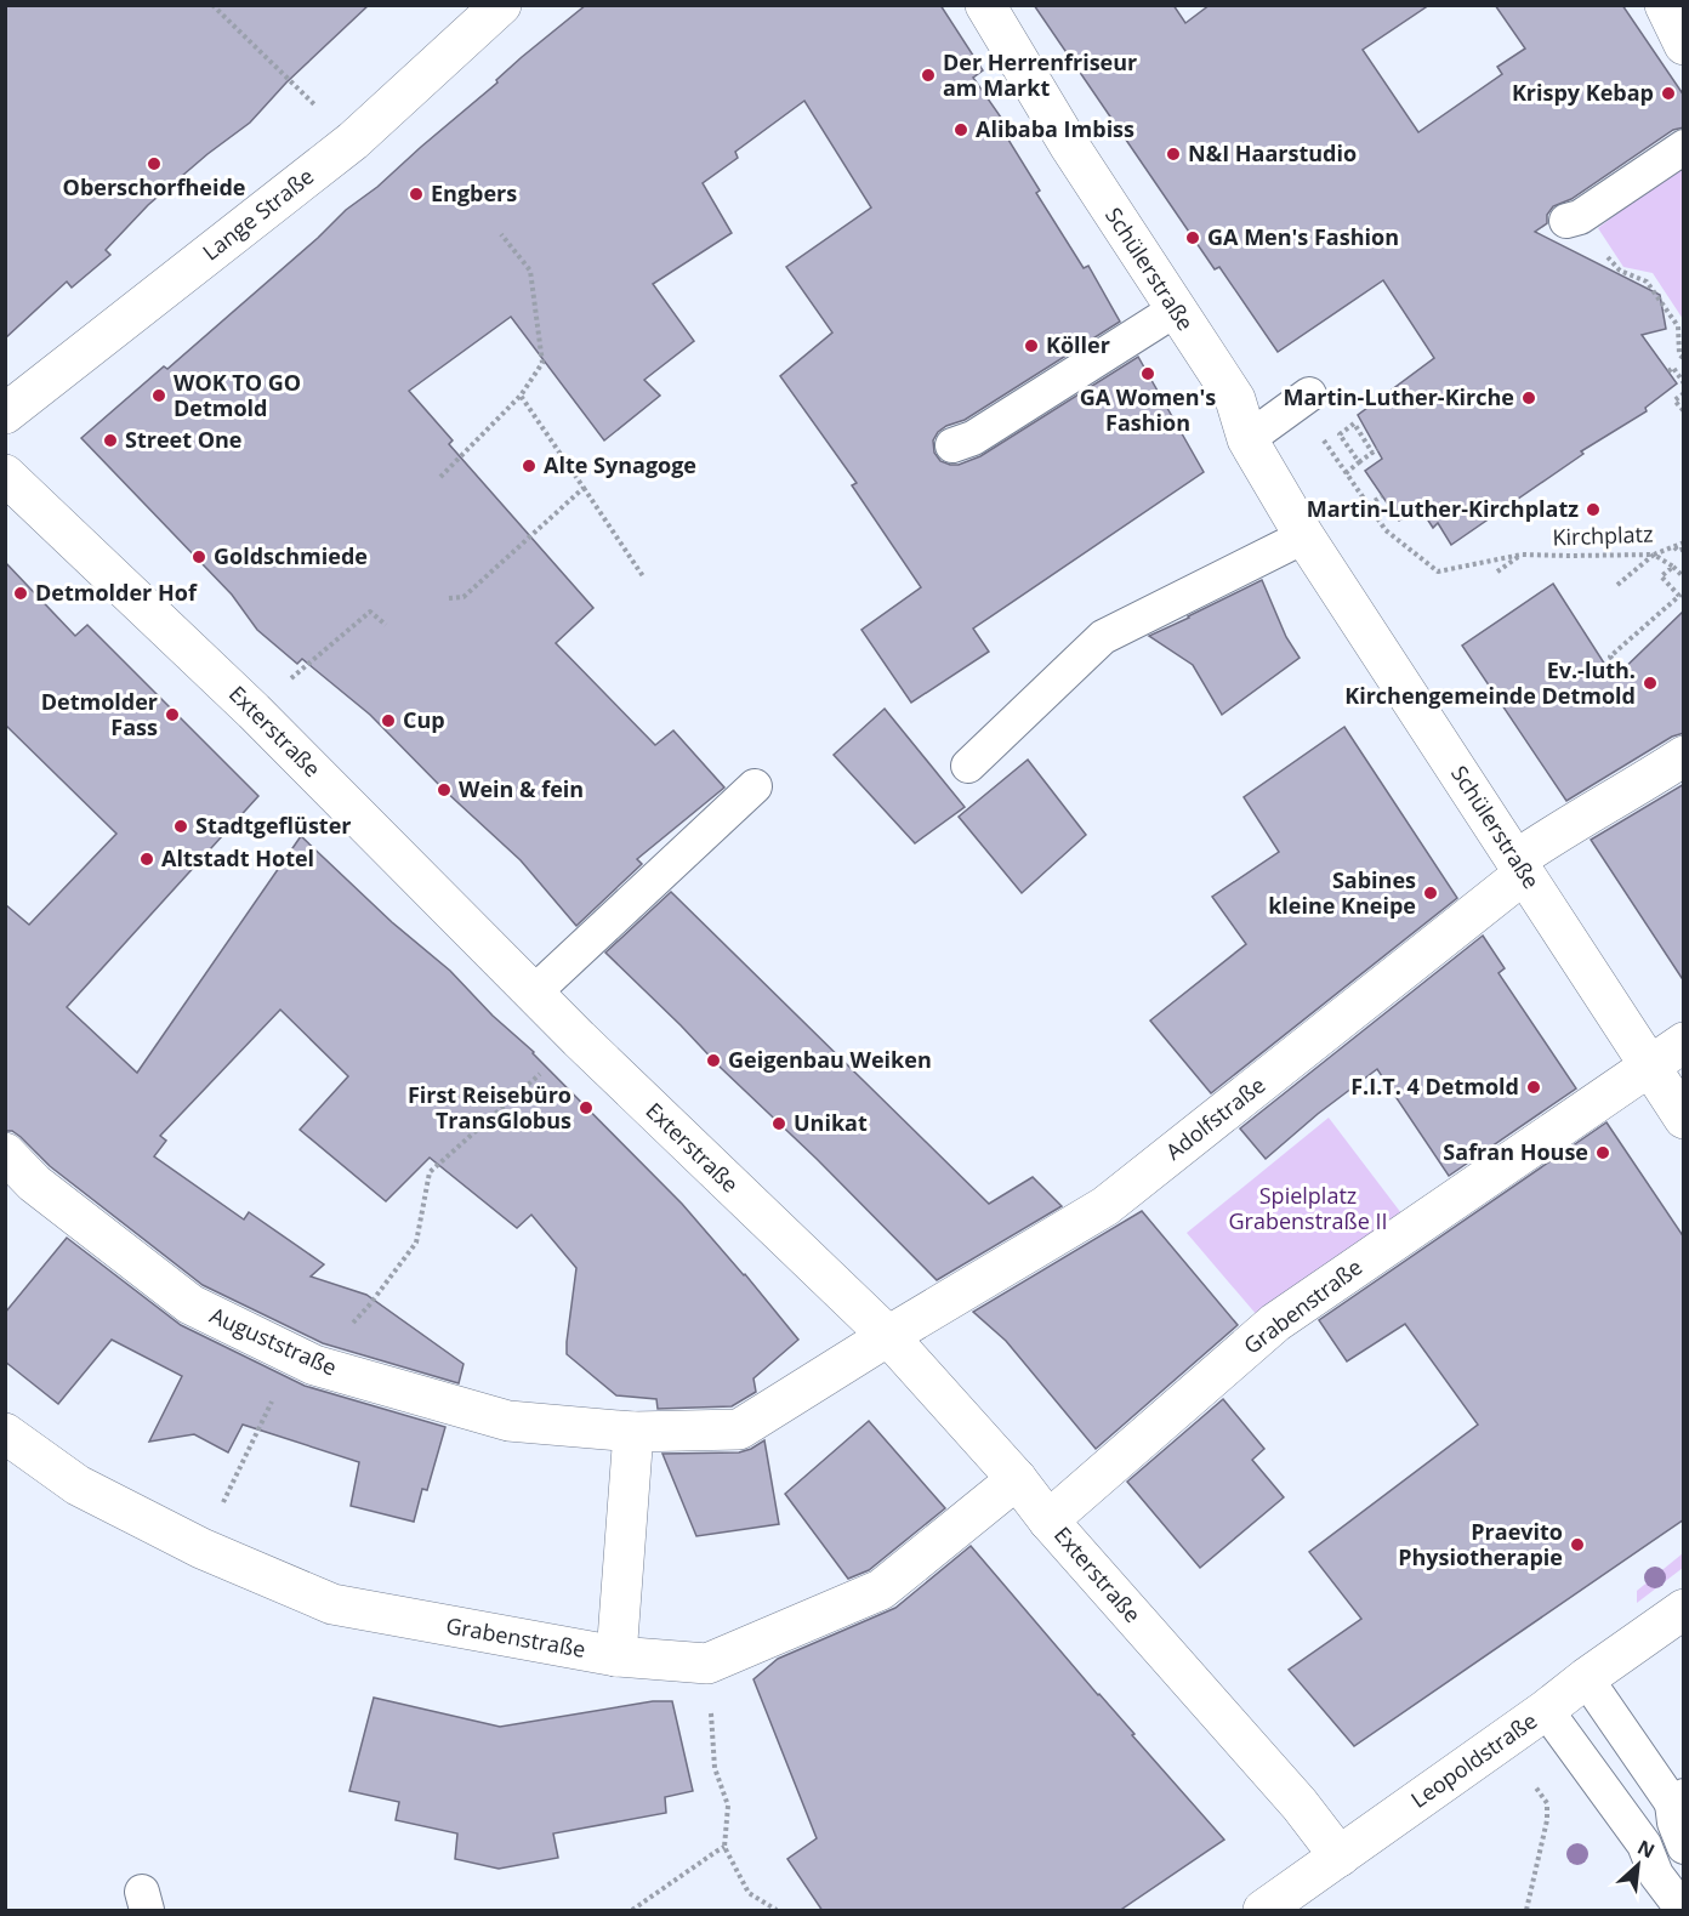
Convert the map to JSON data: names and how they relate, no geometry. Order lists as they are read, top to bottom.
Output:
{
  "streets": {
    "street": [
      "Lange Straße",
      "Schülerstraße",
      "Exterstraße",
      "Adolfstraße",
      "Grabenstraße",
      "Auguststraße",
      "Leopoldstraße"
    ],
    "path": ["Kirchplatz"]
  },
  "crossings": [
    ["Schülerstraße", "Adolfstraße"],
    ["Schülerstraße", "Grabenstraße"],
    ["Exterstraße", "Adolfstraße"],
    ["Exterstraße", "Grabenstraße"],
    ["Exterstraße", "Auguststraße"],
    ["Exterstraße", "Leopoldstraße"],
    ["Adolfstraße", "Auguststraße"]
  ],
  "parks": ["Spielplatz Grabenstraße II"],
  "places": [
    "Der Herrenfriseur am Markt",
    "Krispy Kebap",
    "Alibaba Imbiss",
    "N&I Haarstudio",
    "Oberschorfheide",
    "Engbers",
    "GA Men's Fashion",
    "Köller",
    "GA Women's Fashion",
    "WOK TO GO Detmold",
    "Martin-Luther-Kirche",
    "Street One",
    "Alte Synagoge",
    "Martin-Luther-Kirchplatz",
    "Goldschmiede",
    "Detmolder Hof",
    "Ev.-luth. Kirchengemeinde Detmold",
    "Detmolder Fass",
    "Cup",
    "Wein & fein",
    "Stadtgeflüster",
    "Altstadt Hotel",
    "Sabines kleine Kneipe",
    "Geigenbau Weiken",
    "F.I.T. 4 Detmold",
    "First Reisebüro TransGlobus",
    "Unikat",
    "Safran House",
    "Praevito Physiotherapie"
  ],
  "north": "top right"
}
